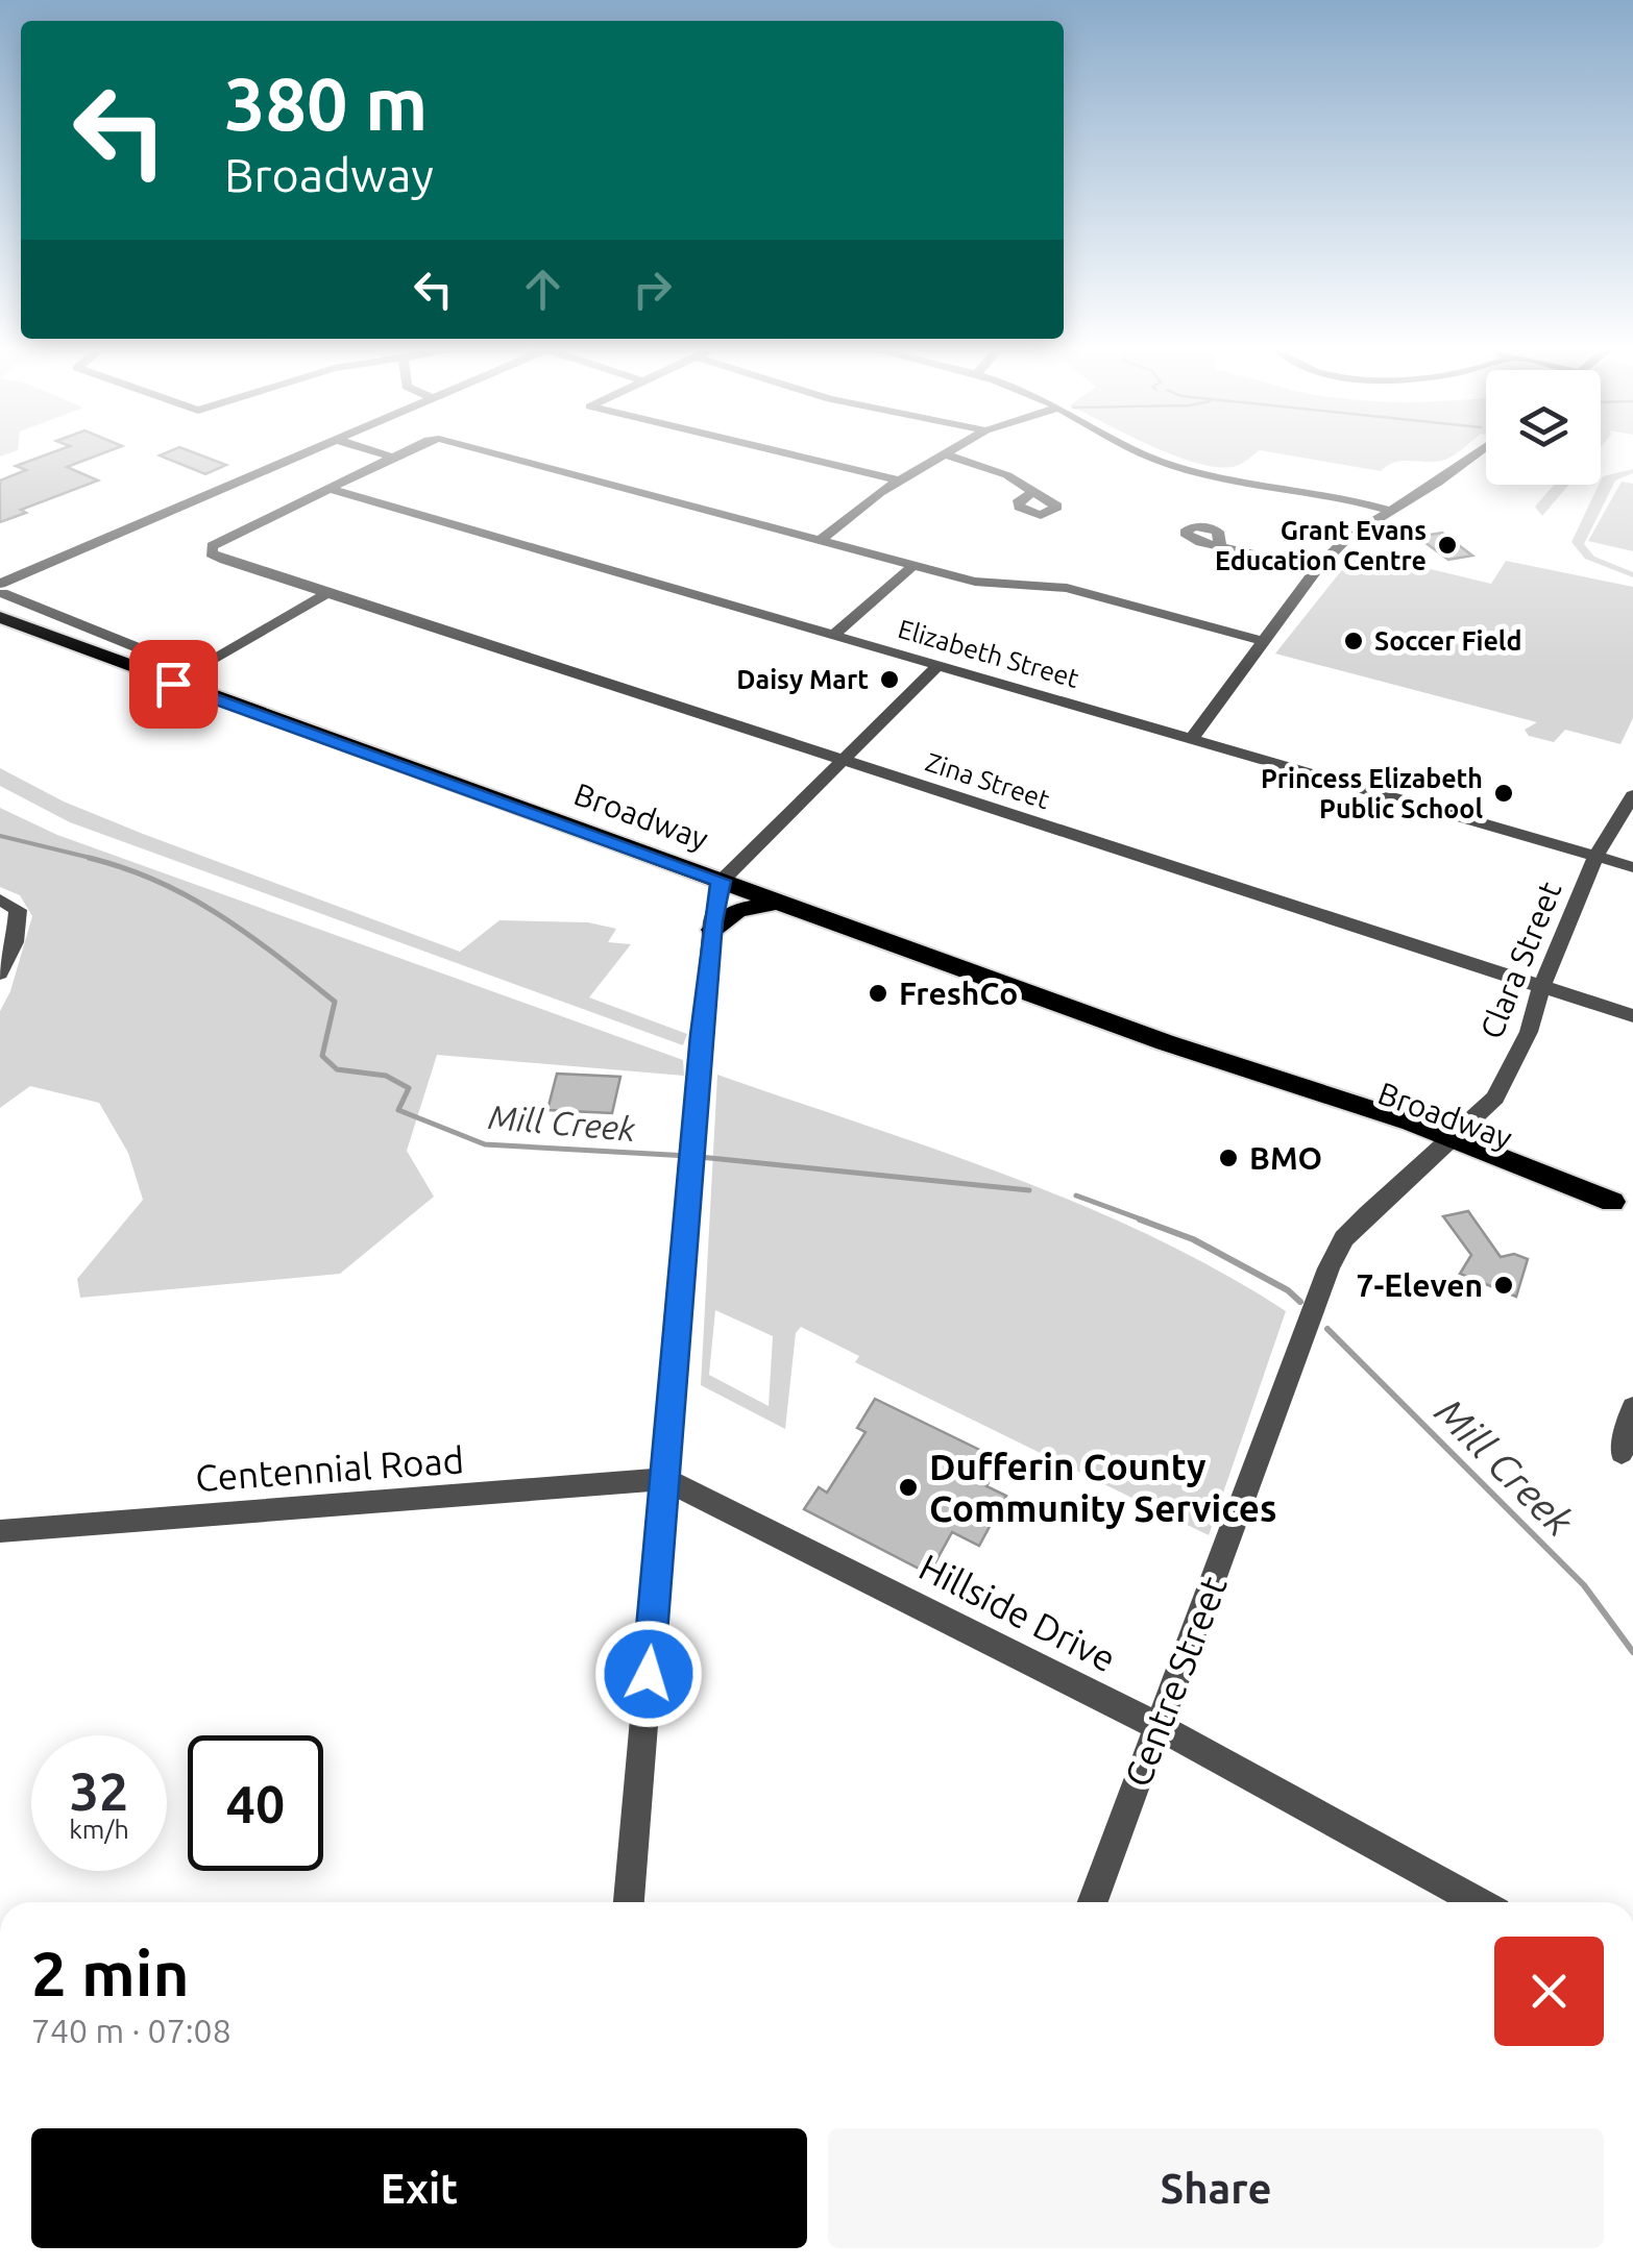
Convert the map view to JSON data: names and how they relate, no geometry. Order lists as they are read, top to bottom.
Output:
{
  "streets": {
    "main road": ["Broadway"],
    "street": [
      "Elizabeth Street",
      "Zina Street",
      "Clara Street",
      "Centennial Road",
      "Hillside Drive",
      "Centre Street"
    ]
  },
  "crossings": [
    ["Elizabeth Street", "Zina Street"],
    ["Elizabeth Street", "Clara Street"],
    ["Zina Street", "Clara Street"],
    ["Broadway", "Clara Street"],
    ["Broadway", "Centre Street"],
    ["Clara Street", "Centre Street"],
    ["Centennial Road", "Hillside Drive"],
    ["Hillside Drive", "Centre Street"]
  ],
  "water": ["Mill Creek"],
  "places": [
    "Grant Evans Education Centre",
    "Soccer Field",
    "Daisy Mart",
    "Princess Elizabeth Public School",
    "FreshCo",
    "BMO",
    "7-Eleven",
    "Dufferin County Community Services"
  ],
  "page": {
    "turn": ["380 m", "Broadway"],
    "speed": "32 km/h",
    "limit": "40",
    "heading": ["2 min", "740 m · 07:08"],
    "buttons": ["Exit", "Share"]
  }
}
